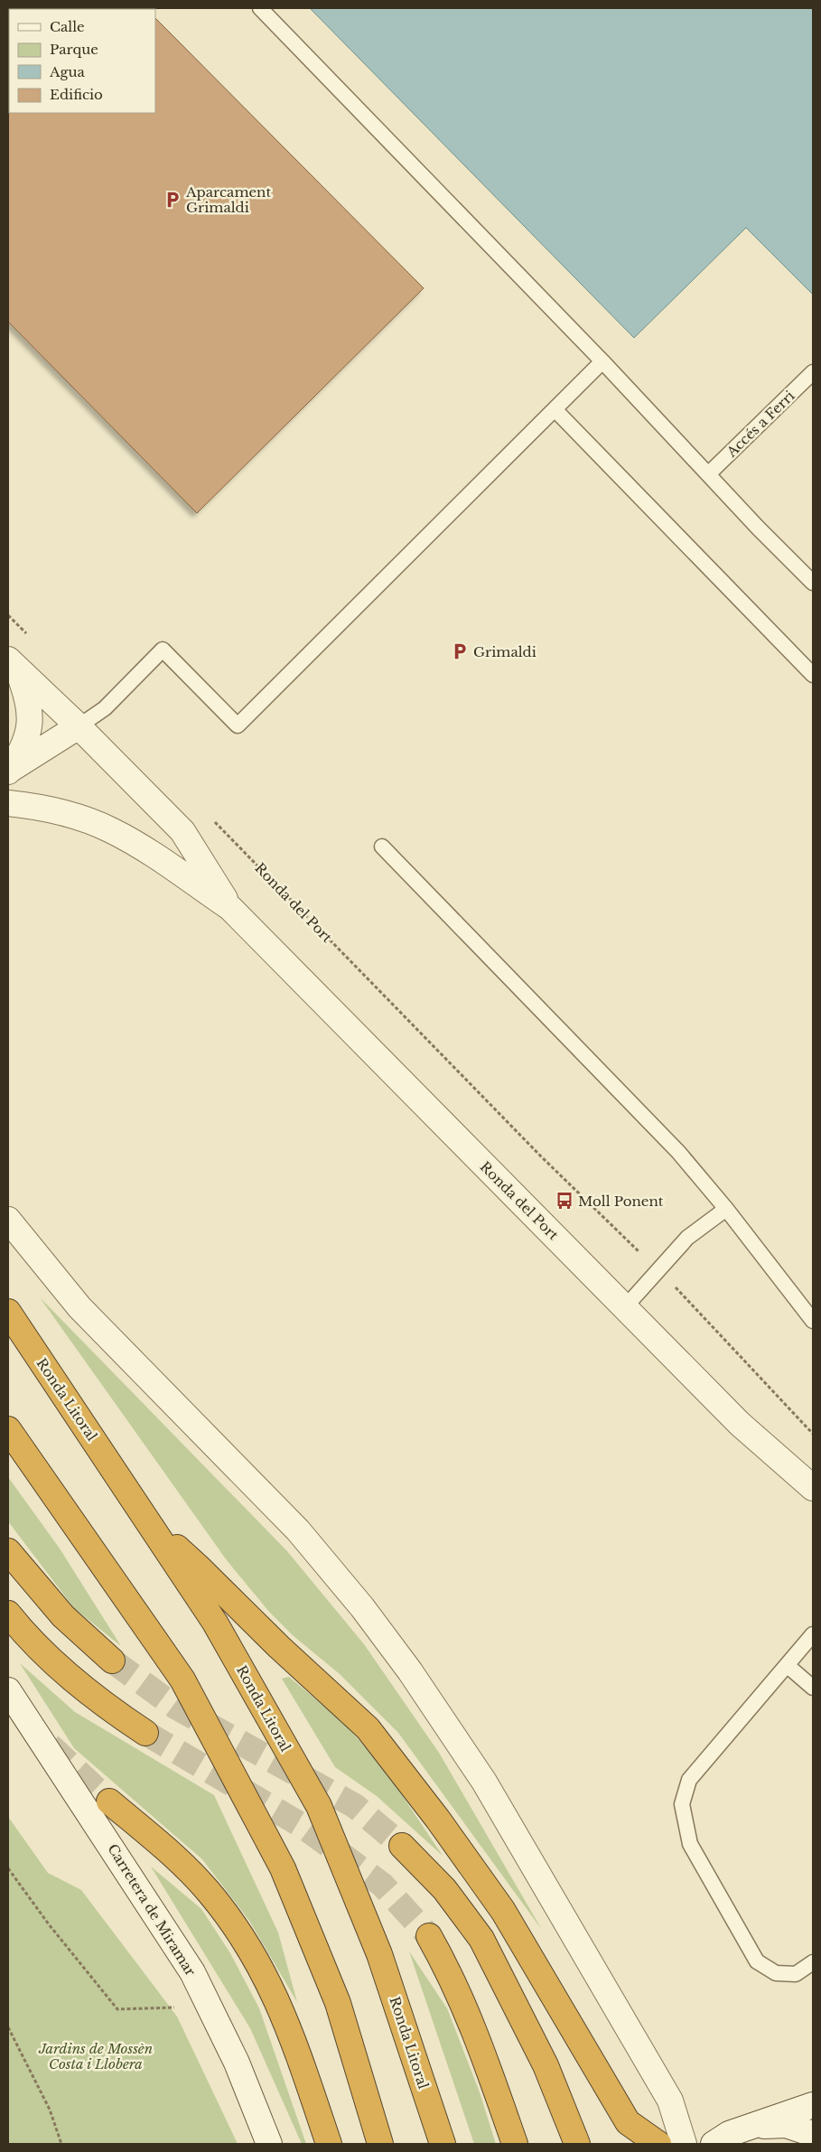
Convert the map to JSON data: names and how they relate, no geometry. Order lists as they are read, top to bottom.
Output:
{
  "streets": {
    "highway": ["Ronda Litoral"],
    "street": ["Ronda del Port", "Carretera de Miramar"],
    "lane": ["Accés a Ferri"]
  },
  "parks": ["Jardins de Mossèn Costa i Llobera"],
  "places": {
    "parking": ["Aparcament Grimaldi", "Grimaldi"],
    "bus stop": ["Moll Ponent"]
  },
  "legend": [
    "Calle",
    "Parque",
    "Agua",
    "Edificio"
  ]
}
